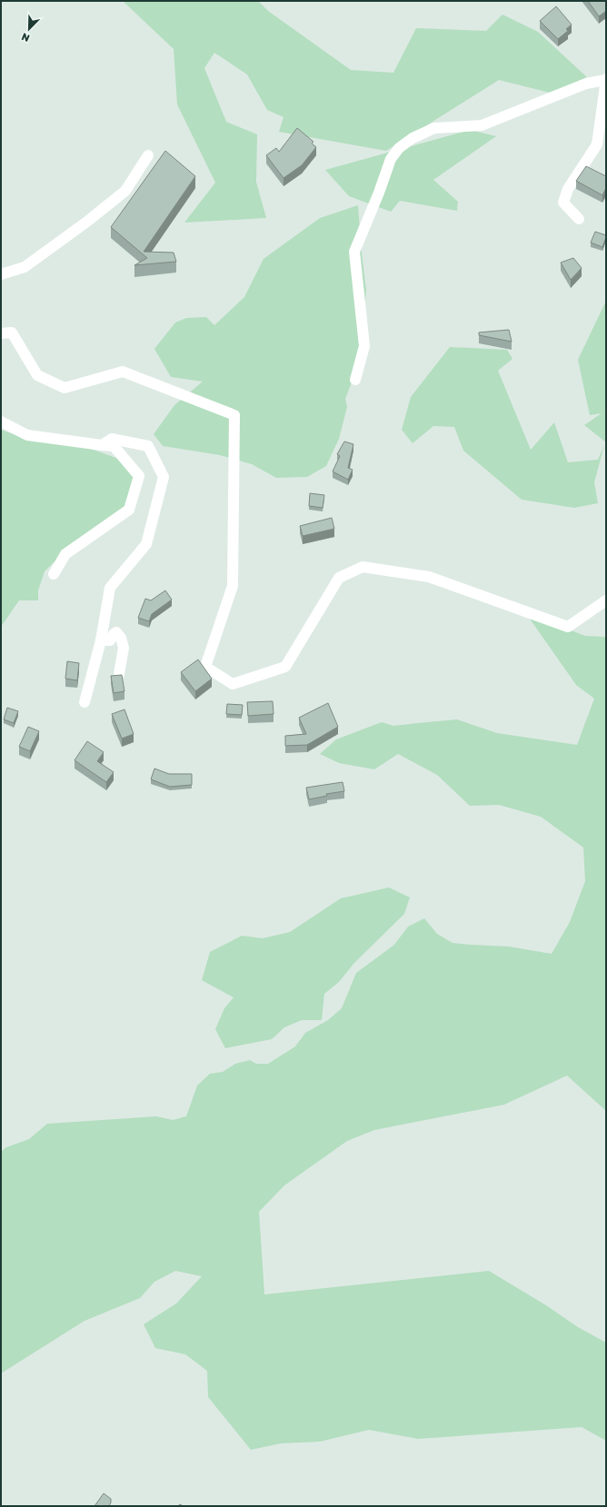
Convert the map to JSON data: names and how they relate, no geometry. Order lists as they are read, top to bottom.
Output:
{
  "north": "bottom left"
}
